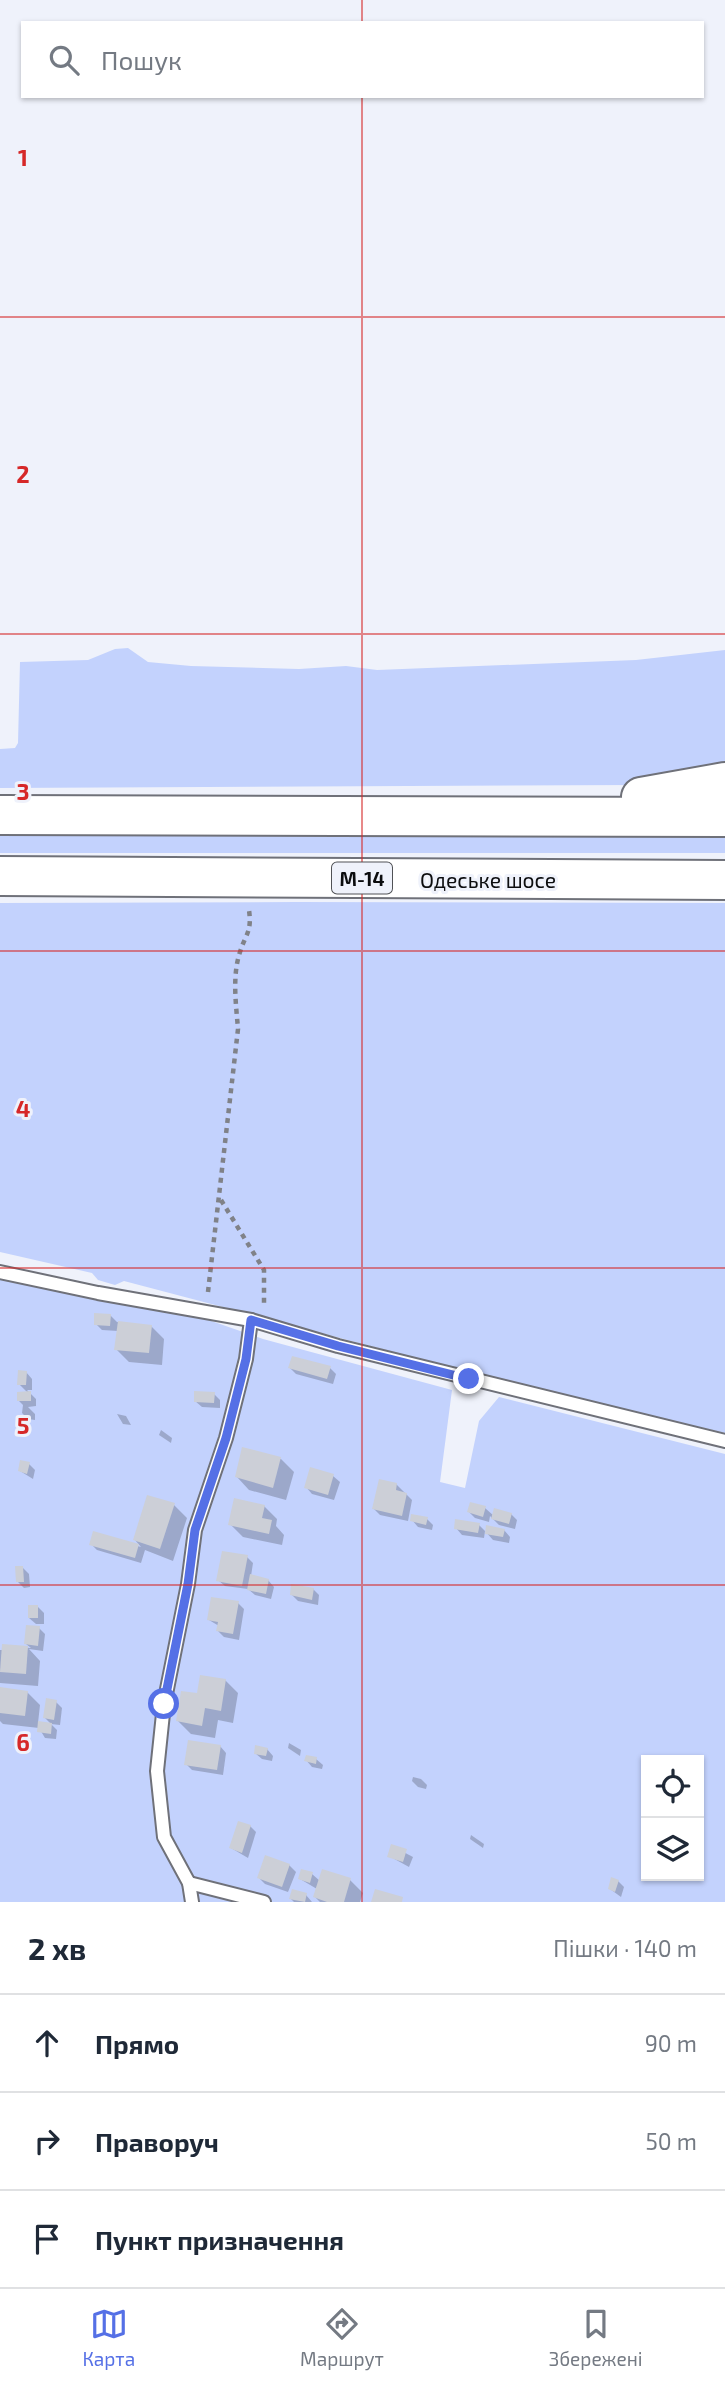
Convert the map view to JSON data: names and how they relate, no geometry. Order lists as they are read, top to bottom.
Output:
{
  "streets": {
    "highway": ["М-14", "Одеське шосе"]
  },
  "page": {
    "search": "Пошук",
    "heading": ["2 хв", "Пішки · 140 m"],
    "list": [
      ["Прямо", "90 m"],
      ["Праворуч", "50 m"],
      "Пункт призначення"
    ],
    "nav": ["Карта", "Маршрут", "Збережені"]
  },
  "grid": {
    "rows": [
      "1",
      "2",
      "3",
      "4",
      "5",
      "6"
    ]
  }
}
